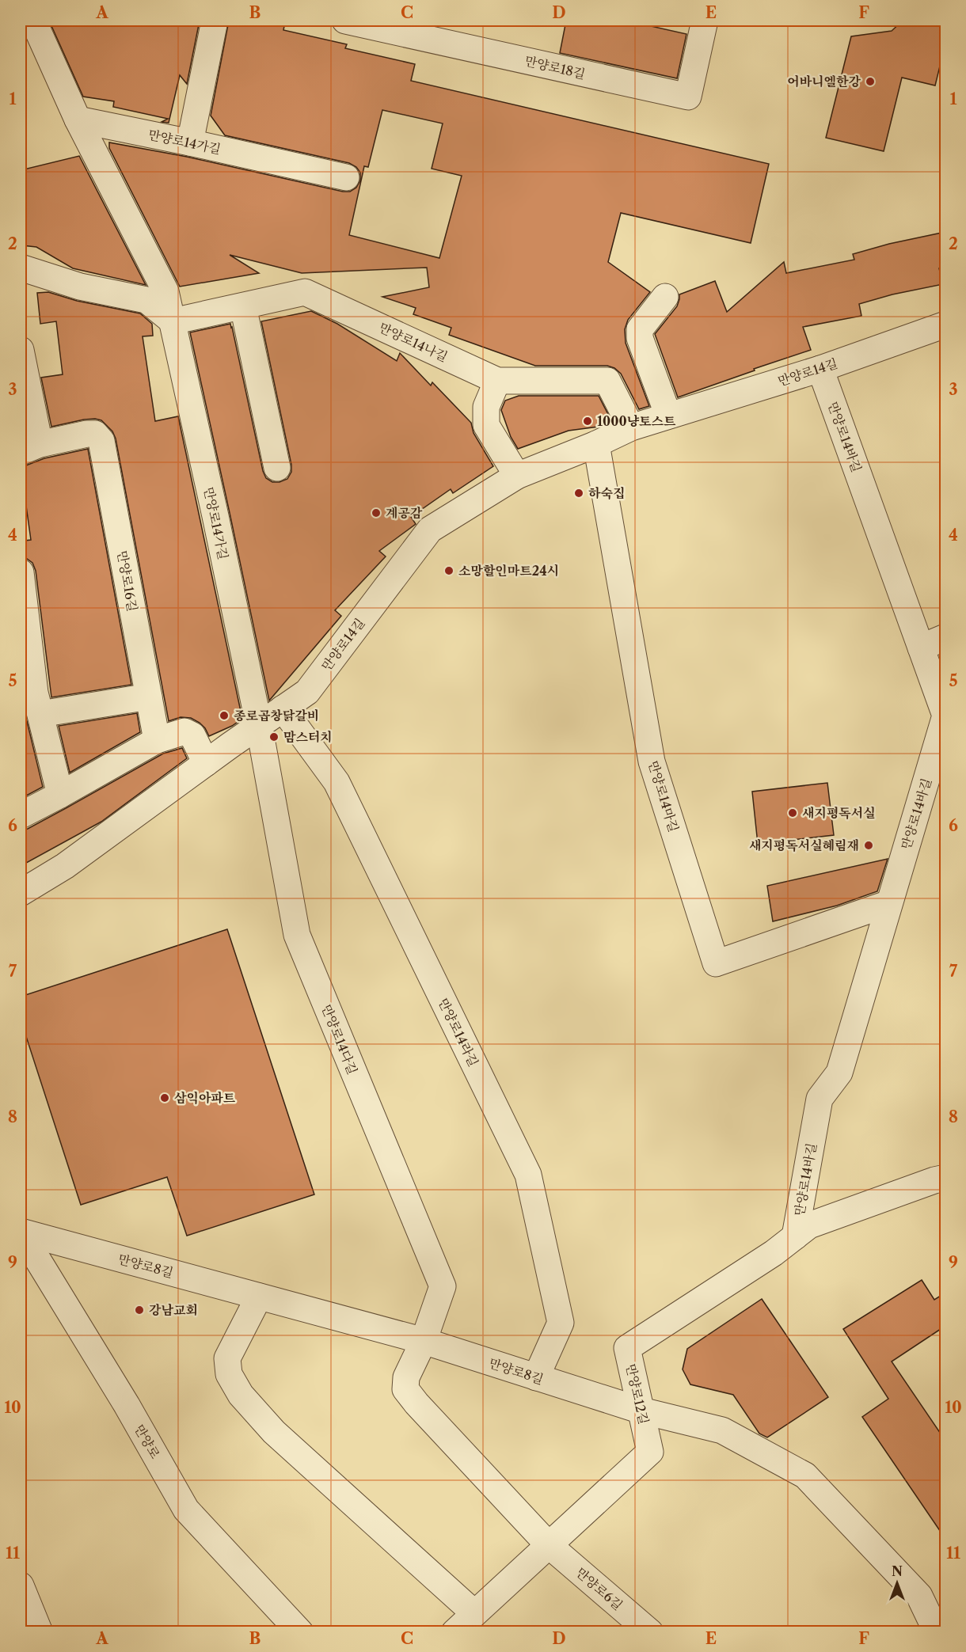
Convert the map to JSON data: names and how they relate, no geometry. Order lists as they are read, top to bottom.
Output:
{
  "streets": {
    "street": [
      "만양로18길",
      "만양로14가길",
      "만양로14나길",
      "만양로14길",
      "만양로14바길",
      "만양로16길",
      "만양로14마길",
      "만양로14라길",
      "만양로14다길",
      "만양로8길",
      "만양로12길",
      "만양로",
      "만양로6길"
    ]
  },
  "crossings": [
    ["만양로14가길", "만양로14나길"],
    ["만양로14가길", "만양로14길"],
    ["만양로14가길", "만양로14다길"],
    ["만양로14나길", "만양로14길"],
    ["만양로14길", "만양로14바길"],
    ["만양로14길", "만양로14마길"],
    ["만양로14길", "만양로14라길"],
    ["만양로14길", "만양로14다길"],
    ["만양로14바길", "만양로14마길"],
    ["만양로14바길", "만양로12길"],
    ["만양로14라길", "만양로8길"],
    ["만양로14다길", "만양로8길"],
    ["만양로14다길", "만양로12길"],
    ["만양로14다길", "만양로6길"],
    ["만양로8길", "만양로12길"],
    ["만양로8길", "만양로"],
    ["만양로12길", "만양로6길"]
  ],
  "places": [
    "어바니엘한강",
    "1000냥토스트",
    "하숙집",
    "계공감",
    "소망할인마트24시",
    "종로곱창닭갈비",
    "맘스터치",
    "새지평독서실",
    "새지평독서실혜림재",
    "삼익아파트",
    "강남교회"
  ],
  "north": "top",
  "grid": {
    "columns": [
      "A",
      "B",
      "C",
      "D",
      "E",
      "F"
    ],
    "rows": [
      "1",
      "2",
      "3",
      "4",
      "5",
      "6",
      "7",
      "8",
      "9",
      "10",
      "11"
    ]
  }
}
